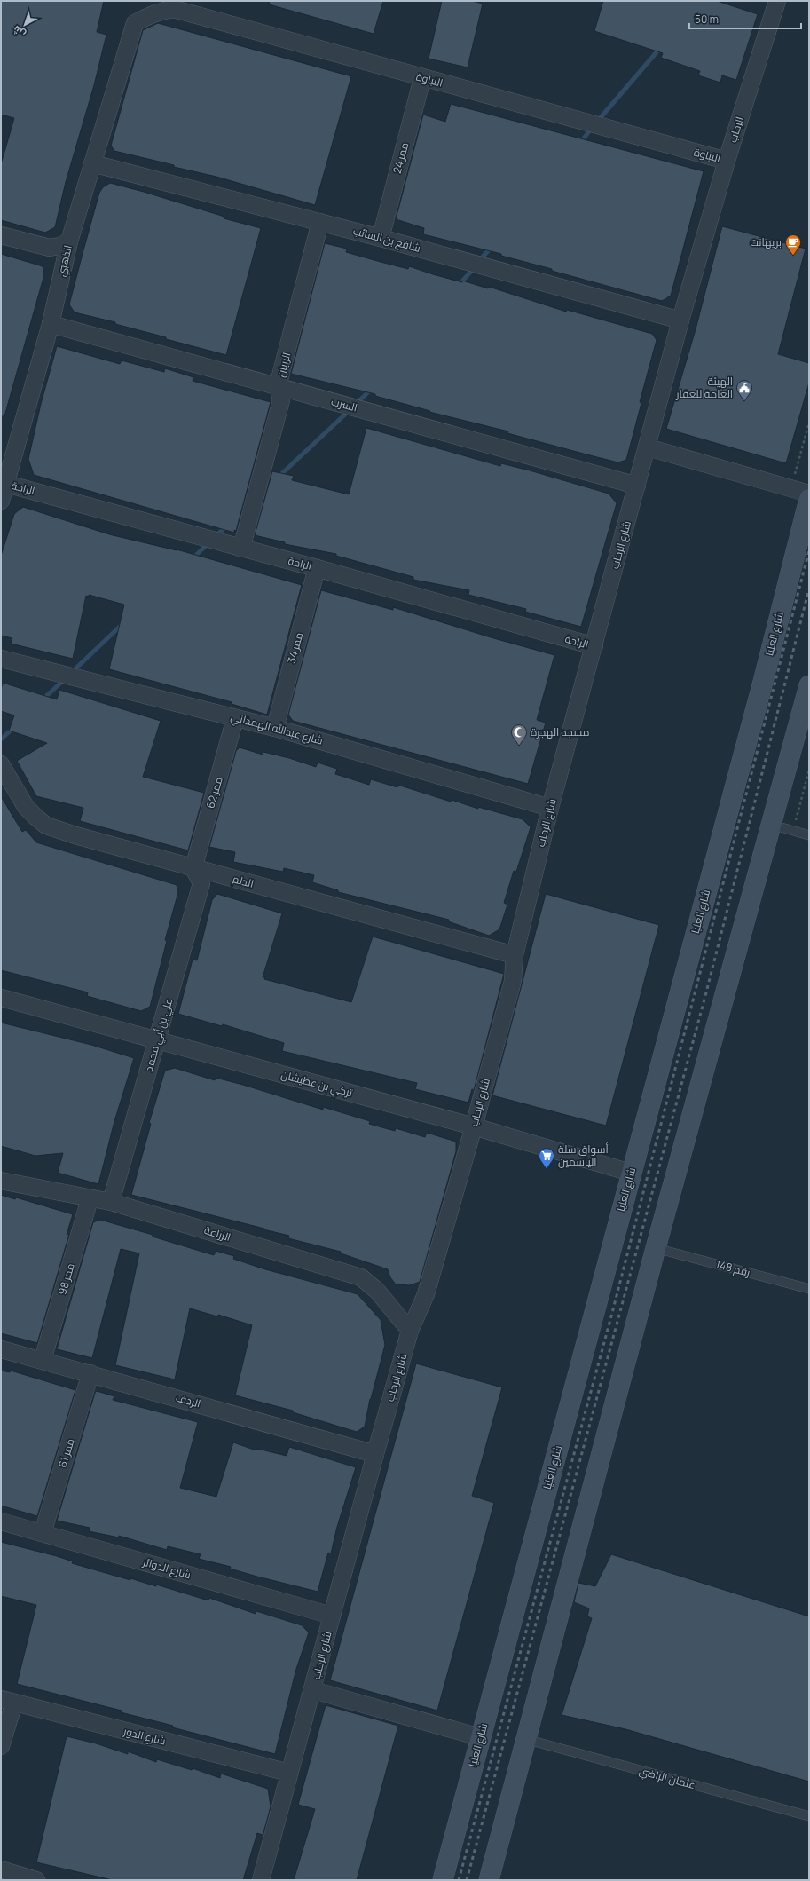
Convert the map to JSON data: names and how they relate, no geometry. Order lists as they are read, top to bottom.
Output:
{
  "streets": {
    "main road": ["شارع العليا"],
    "street": [
      "النباوة",
      "الرحاب",
      "ممر 24",
      "شافع بن السائب",
      "الذهبي",
      "الربيان",
      "السرب",
      "الراحة",
      "شارع الرحاب",
      "ممر 34",
      "شارع عبدالله الهمذاني",
      "ممر 62",
      "الدلم",
      "علي بن أبي محمد",
      "تركي بن عطيشان",
      "الزراعة",
      "ممر 98",
      "الردف",
      "ممر 61",
      "شارع الدوائر",
      "شارع الدور"
    ],
    "lane": ["رقم 148", "عثمان الراضي"]
  },
  "crossings": [
    ["النباوة", "الرحاب"],
    ["النباوة", "ممر 24"],
    ["النباوة", "الذهبي"],
    ["الرحاب", "شافع بن السائب"],
    ["الرحاب", "شارع الرحاب"],
    ["ممر 24", "شافع بن السائب"],
    ["شافع بن السائب", "الذهبي"],
    ["شافع بن السائب", "الربيان"],
    ["شافع بن السائب", "شارع الرحاب"],
    ["الذهبي", "السرب"],
    ["الذهبي", "الراحة"],
    ["الربيان", "السرب"],
    ["الربيان", "الراحة"],
    ["السرب", "شارع الرحاب"],
    ["الراحة", "شارع الرحاب"],
    ["الراحة", "ممر 34"],
    ["شارع الرحاب", "شارع عبدالله الهمذاني"],
    ["شارع الرحاب", "الدلم"],
    ["شارع الرحاب", "تركي بن عطيشان"],
    ["شارع الرحاب", "الزراعة"],
    ["شارع الرحاب", "الردف"],
    ["شارع الرحاب", "شارع الدوائر"],
    ["شارع الرحاب", "شارع الدور"],
    ["شارع العليا", "تركي بن عطيشان"],
    ["ممر 34", "شارع عبدالله الهمذاني"],
    ["شارع عبدالله الهمذاني", "ممر 62"],
    ["ممر 62", "الدلم"],
    ["ممر 62", "علي بن أبي محمد"],
    ["الدلم", "علي بن أبي محمد"],
    ["علي بن أبي محمد", "تركي بن عطيشان"],
    ["علي بن أبي محمد", "الزراعة"],
    ["الزراعة", "ممر 98"],
    ["ممر 98", "الردف"],
    ["الردف", "ممر 61"],
    ["ممر 61", "شارع الدوائر"]
  ],
  "places": {
    "cafe": ["بريهانت"],
    "public building": ["الهيئة العامة للعقار"],
    "mosque": ["مسجد الهجرة"],
    "supermarket": ["أسواق سلة الياسمين"]
  },
  "scale_bar": "50 m",
  "north": "bottom left"
}
